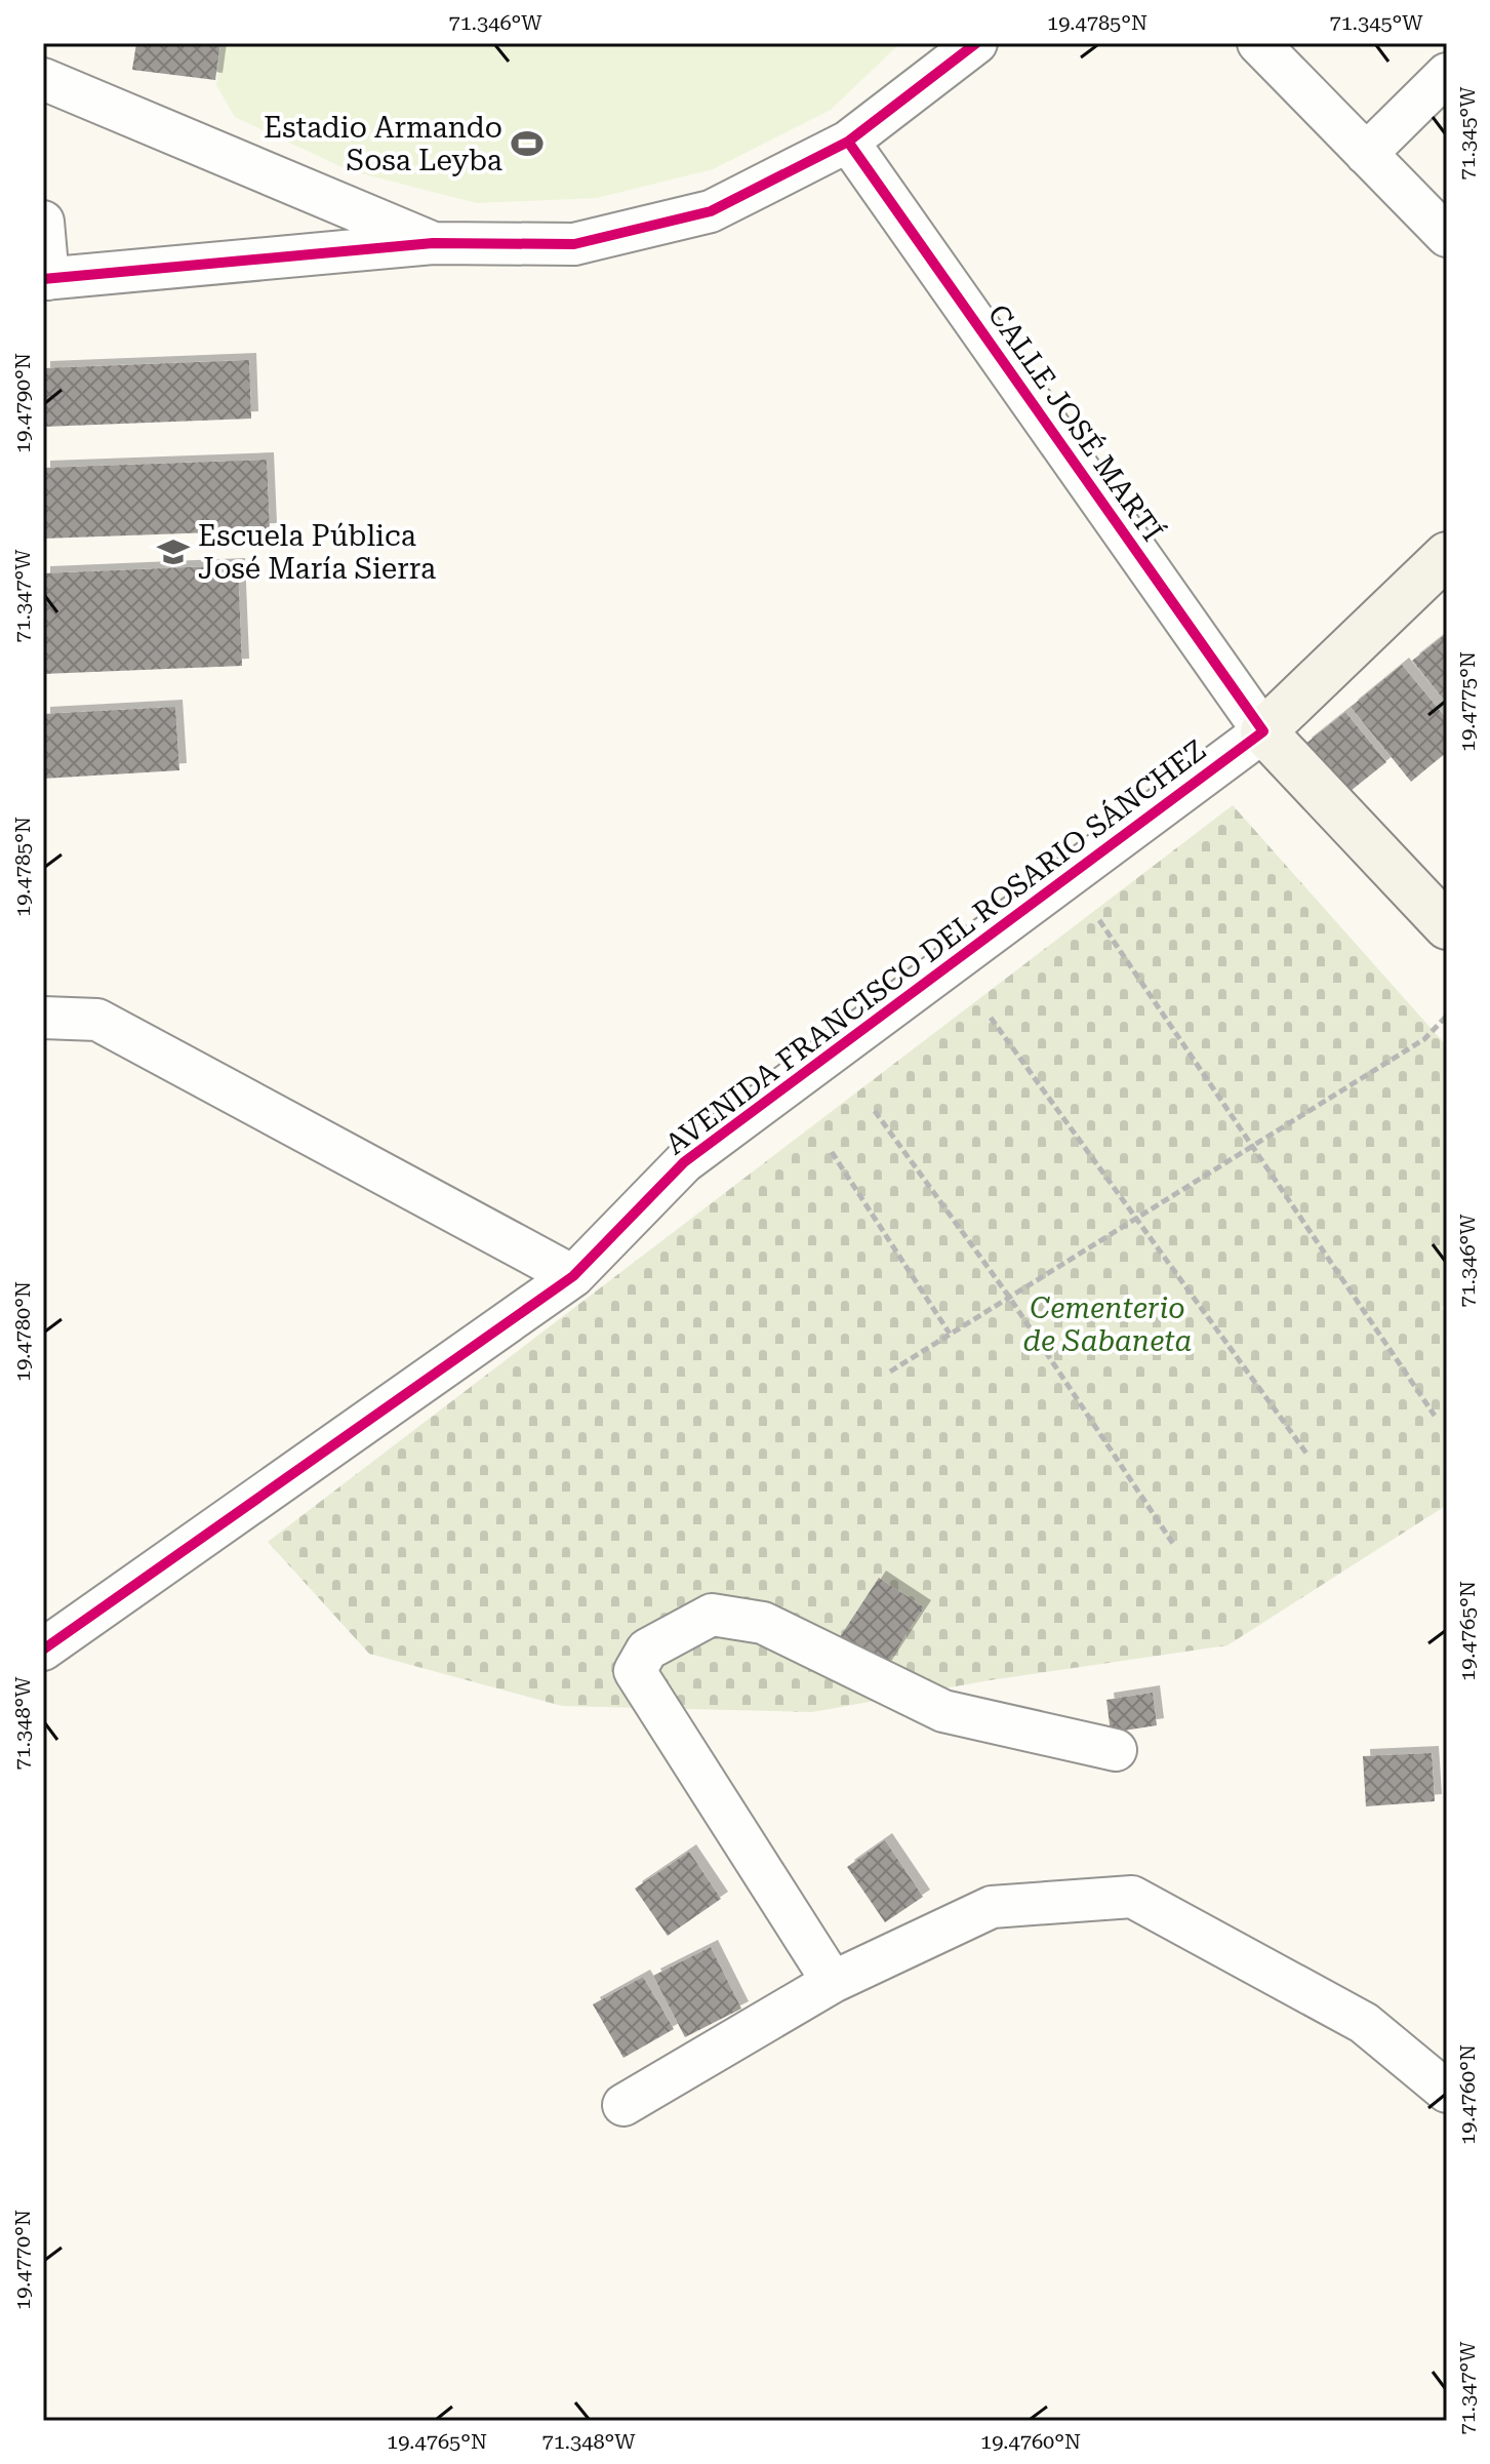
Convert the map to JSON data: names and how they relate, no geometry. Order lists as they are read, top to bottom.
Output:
{
  "streets": {
    "main road": ["CALLE JOSÉ MARTÍ", "AVENIDA FRANCISCO DEL ROSARIO SÁNCHEZ"]
  },
  "crossings": [
    ["CALLE JOSÉ MARTÍ", "AVENIDA FRANCISCO DEL ROSARIO SÁNCHEZ"]
  ],
  "parks": ["Cementerio de Sabaneta"],
  "places": {
    "sports": ["Estadio Armando Sosa Leyba"],
    "school or university": ["Escuela Pública José María Sierra"]
  },
  "coordinates": [
    "71.346°W",
    "19.4785°N",
    "71.345°W",
    "19.4790°N",
    "71.347°W",
    "19.4775°N",
    "19.4780°N",
    "19.4765°N",
    "71.348°W",
    "19.4760°N",
    "19.4770°N"
  ]
}
